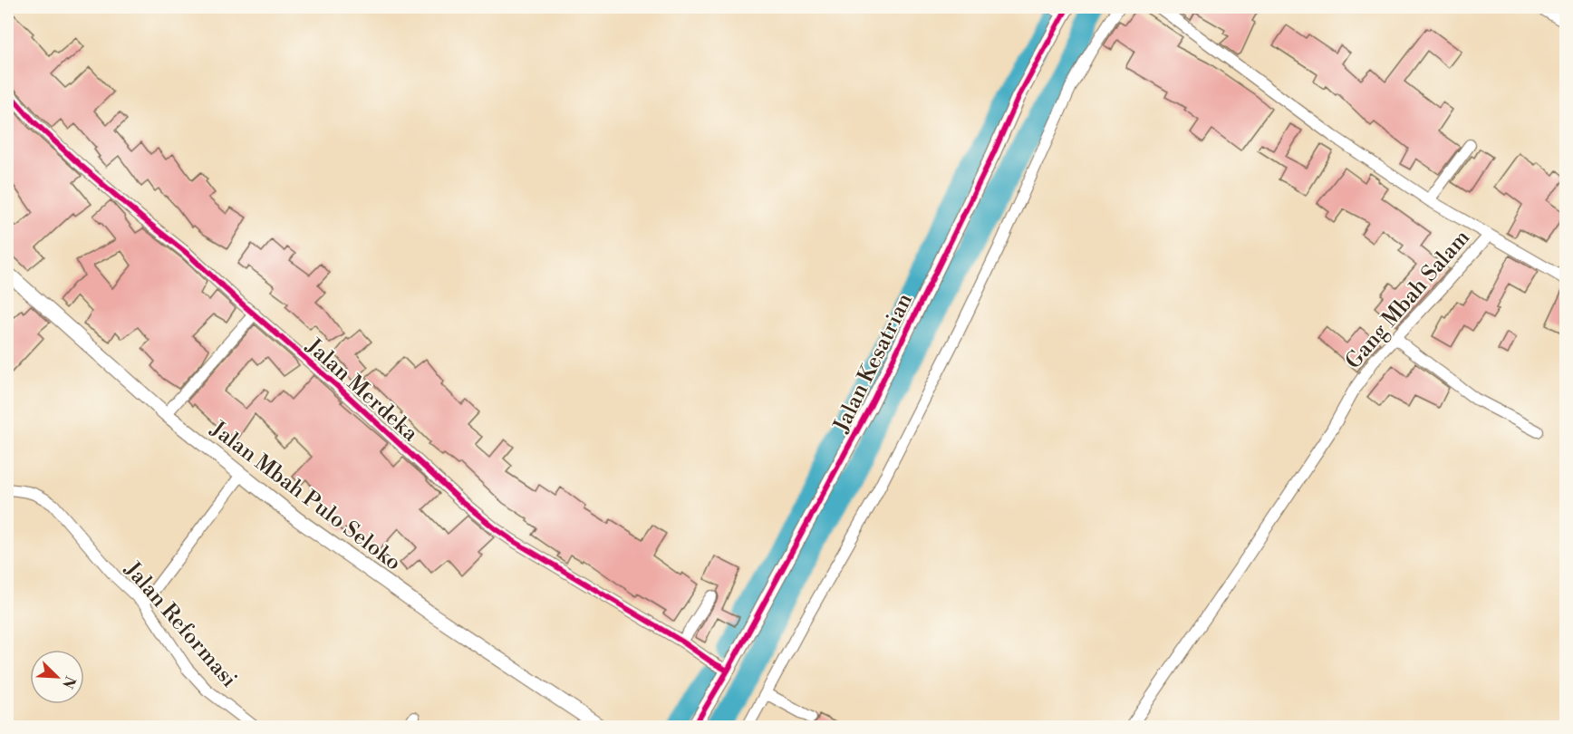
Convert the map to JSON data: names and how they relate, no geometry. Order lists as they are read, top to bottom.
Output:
{
  "streets": {
    "street": [
      "Gang Mbah Salam",
      "Jalan Kesatrian",
      "Jalan Merdeka",
      "Jalan Mbah Pulo Seloko",
      "Jalan Reformasi"
    ]
  },
  "crossings": [
    ["Jalan Kesatrian", "Jalan Merdeka"]
  ],
  "north": "bottom right"
}
